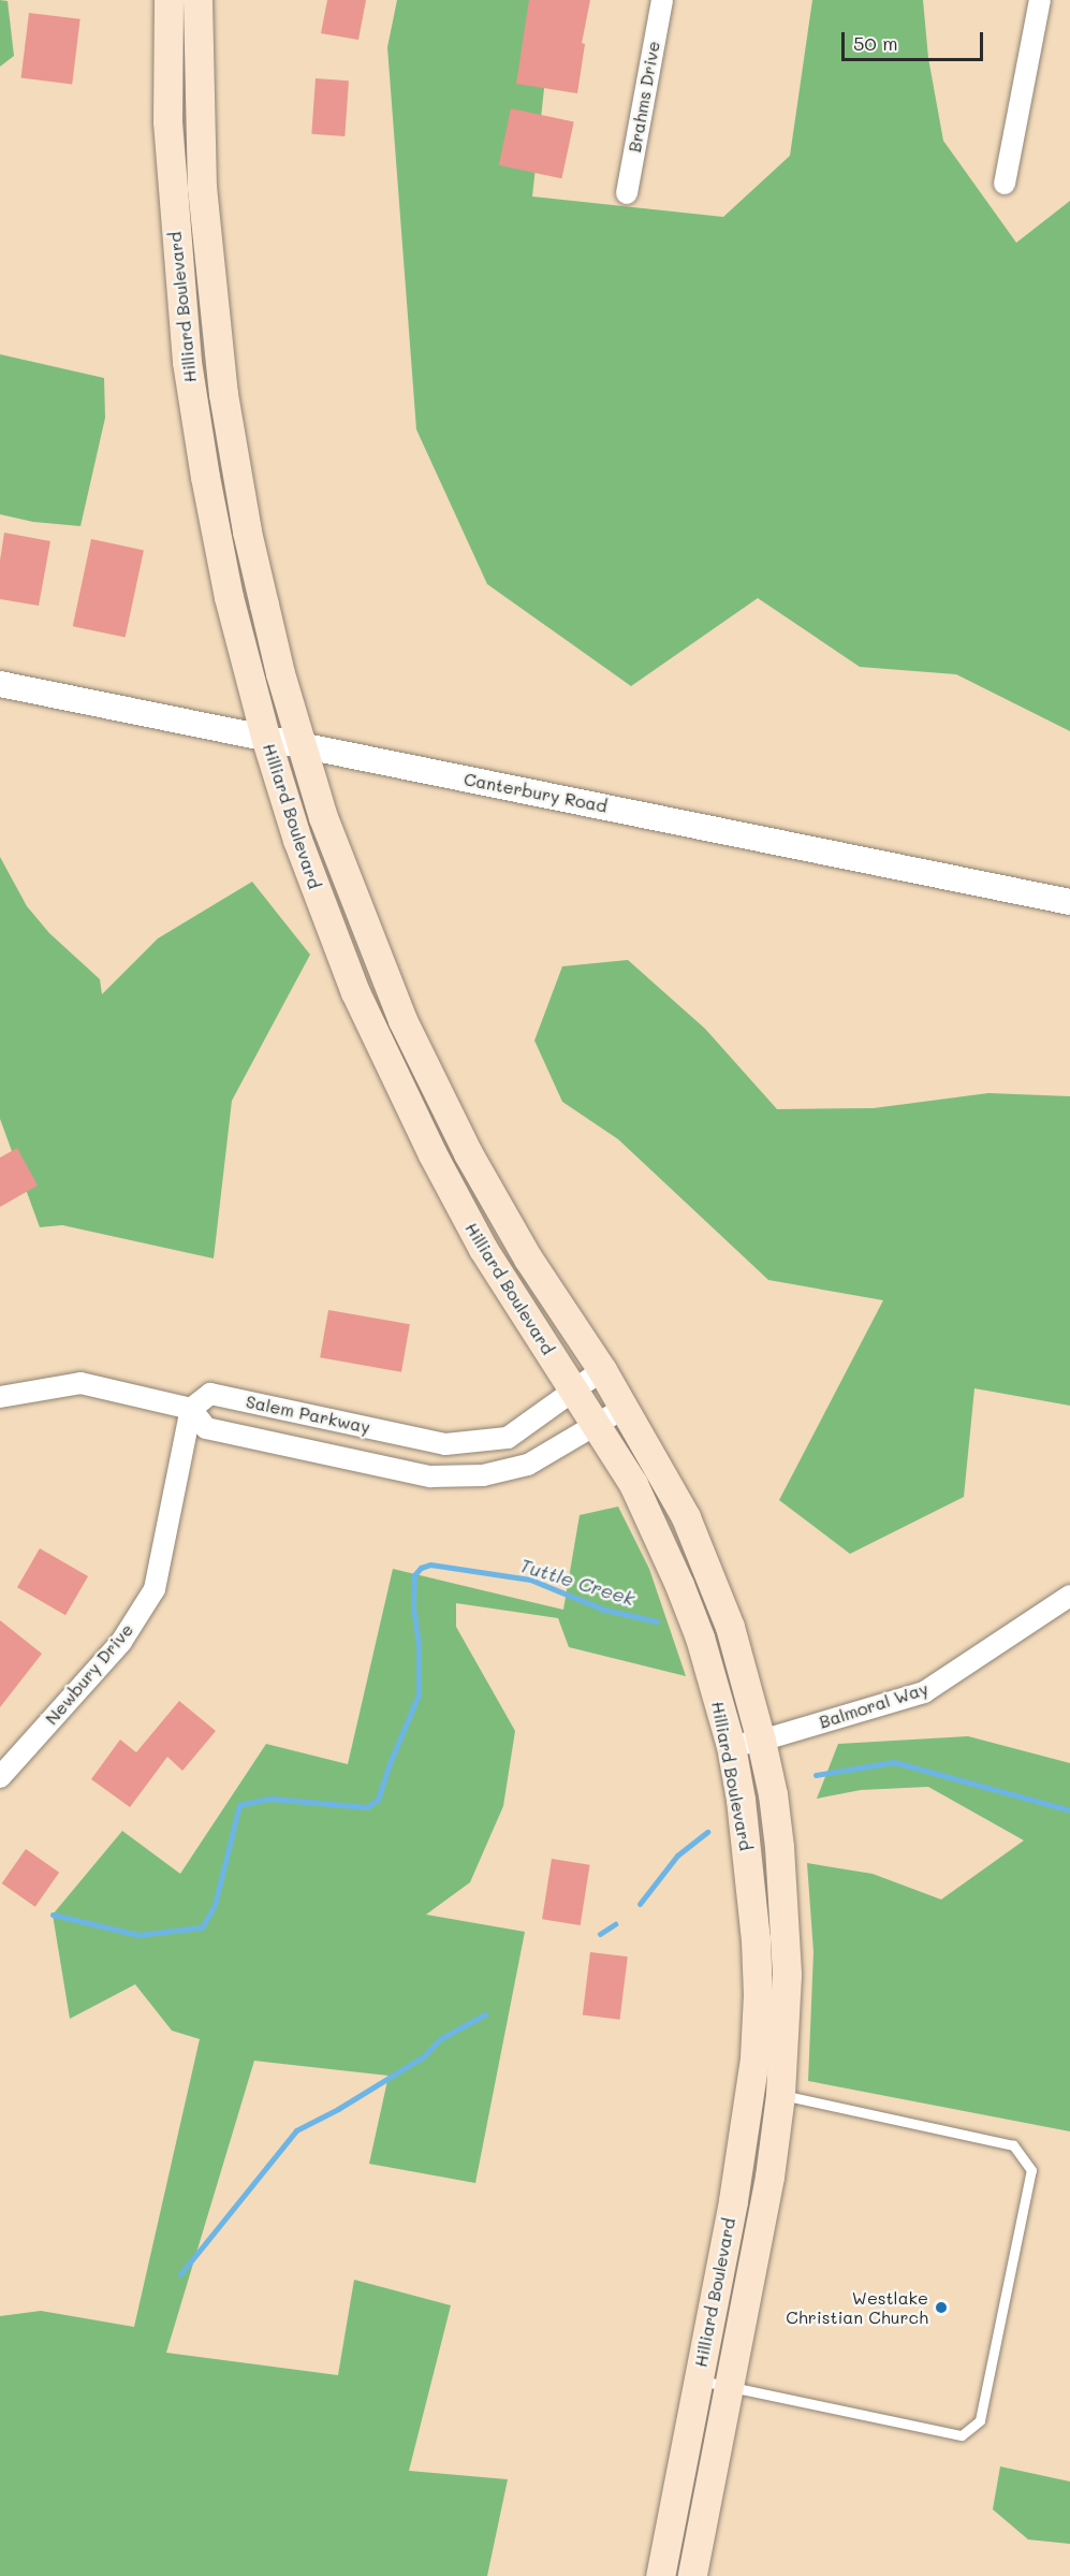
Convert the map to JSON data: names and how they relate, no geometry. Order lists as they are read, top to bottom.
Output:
{
  "streets": {
    "main road": ["Hilliard Boulevard"],
    "street": [
      "Brahms Drive",
      "Canterbury Road",
      "Salem Parkway",
      "Newbury Drive",
      "Balmoral Way"
    ]
  },
  "crossings": [
    ["Hilliard Boulevard", "Canterbury Road"],
    ["Hilliard Boulevard", "Salem Parkway"],
    ["Hilliard Boulevard", "Balmoral Way"],
    ["Salem Parkway", "Newbury Drive"]
  ],
  "water": ["Tuttle Creek"],
  "places": ["Westlake Christian Church"],
  "scale_bar": "50 m"
}
